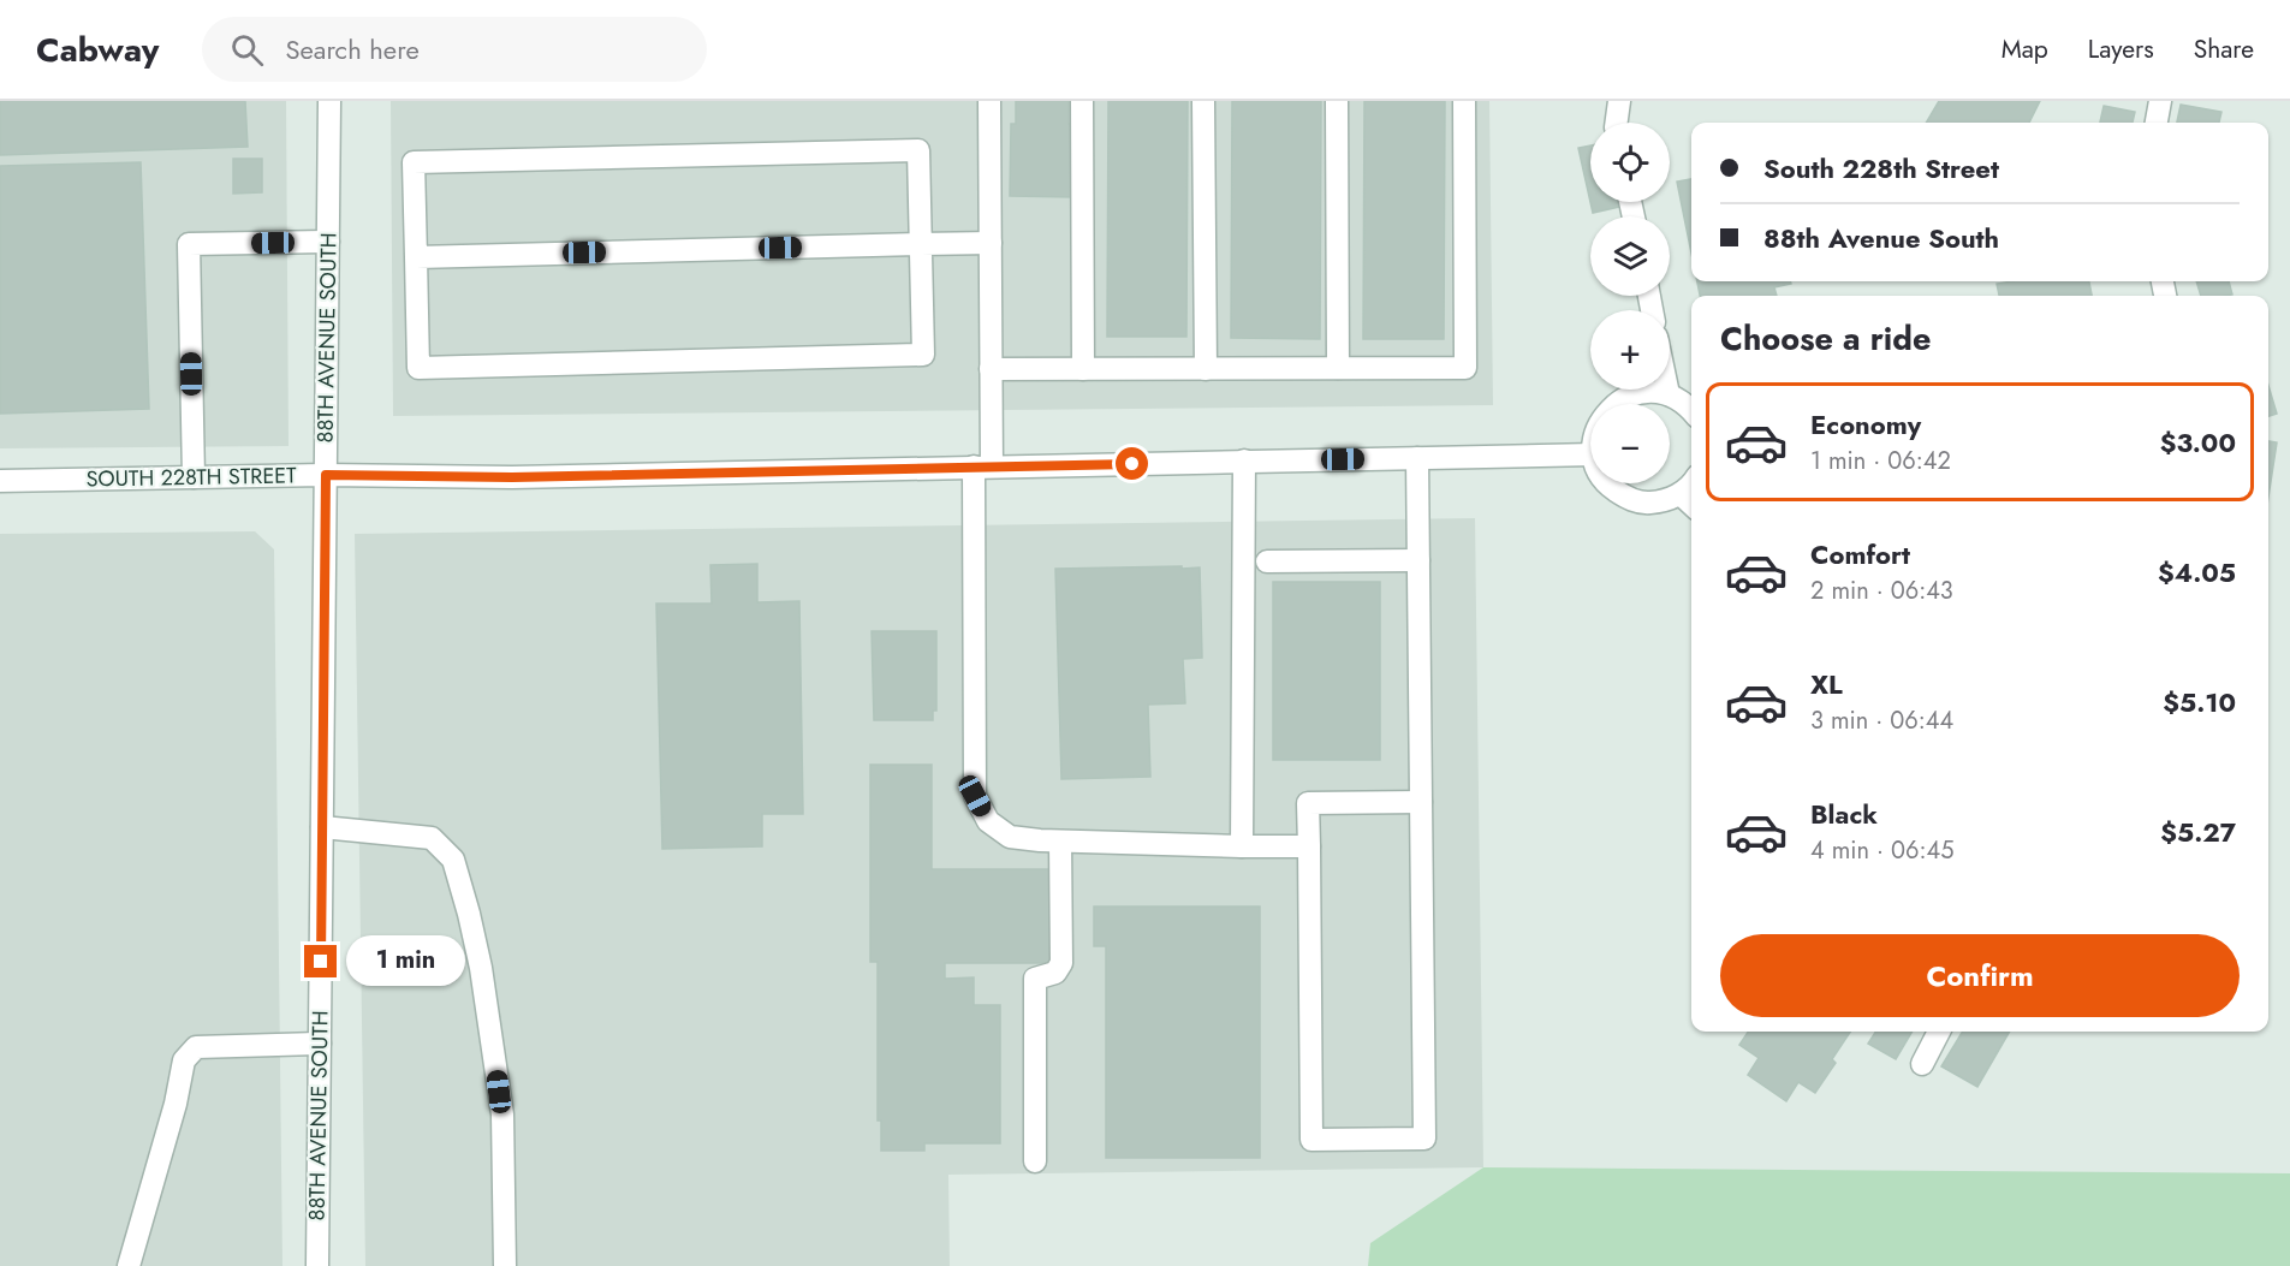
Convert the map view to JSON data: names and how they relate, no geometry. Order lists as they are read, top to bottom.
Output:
{
  "streets": {
    "street": ["88TH AVENUE SOUTH", "SOUTH 228TH STREET"]
  },
  "crossings": [
    ["88TH AVENUE SOUTH", "SOUTH 228TH STREET"]
  ],
  "page": {
    "header": "Cabway",
    "search": "Search here",
    "nav": ["Map", "Layers", "Share"],
    "map_buttons": ["+", "−"],
    "banner": ["South 228th Street", "88th Avenue South"],
    "heading": "Choose a ride",
    "list": [
      {
        "name": "Economy",
        "note": "1 min · 06:42",
        "value": "$3.00"
      },
      {
        "name": "Comfort",
        "note": "2 min · 06:43",
        "value": "$4.05"
      },
      {
        "name": "XL",
        "note": "3 min · 06:44",
        "value": "$5.10"
      },
      {
        "name": "Black",
        "note": "4 min · 06:45",
        "value": "$5.27"
      }
    ],
    "buttons": "Confirm",
    "bubble": "1 min"
  }
}
